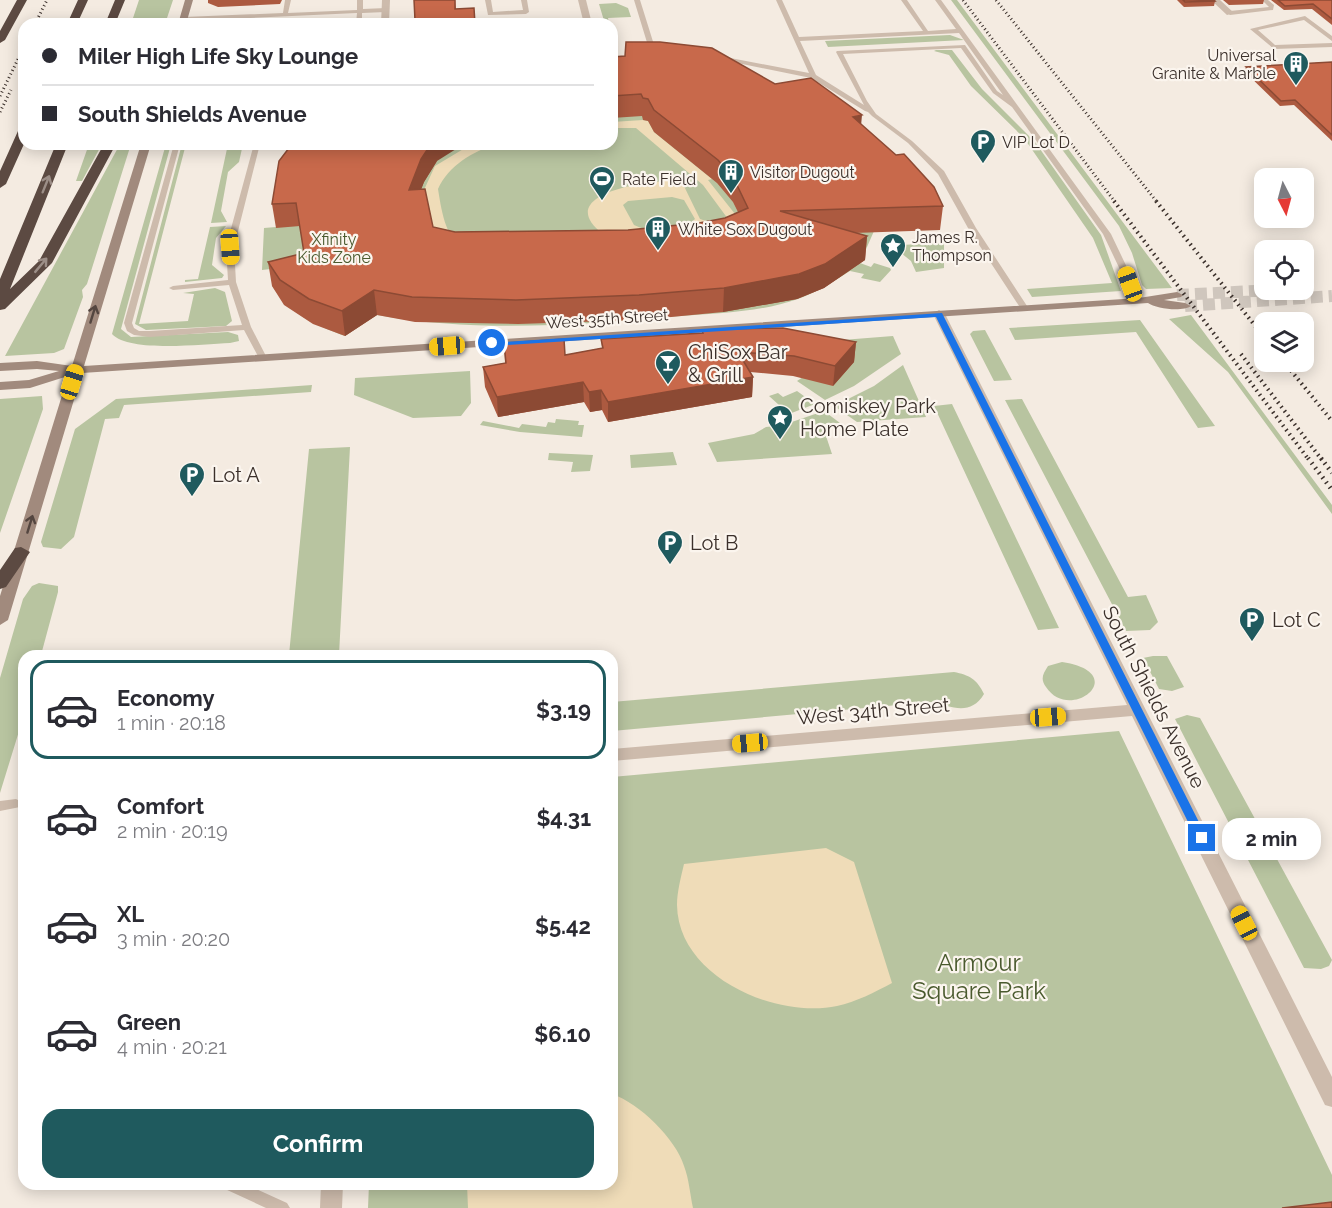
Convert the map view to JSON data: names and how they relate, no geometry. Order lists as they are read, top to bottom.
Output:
{
  "streets": {
    "main road": ["West 35th Street"],
    "street": ["South Shields Avenue", "West 34th Street"]
  },
  "crossings": [
    ["West 35th Street", "South Shields Avenue"],
    ["South Shields Avenue", "West 34th Street"]
  ],
  "parks": ["Xfinity Kids Zone", "Armour Square Park"],
  "places": {
    "building": ["Universal Granite & Marble", "Visitor Dugout", "White Sox Dugout"],
    "parking": [
      "VIP Lot D",
      "Lot A",
      "Lot B",
      "Lot C"
    ],
    "sports": ["Rate Field"],
    "place": ["James R. Thompson", "Comiskey Park Home Plate"],
    "bar": ["ChiSox Bar & Grill"]
  },
  "north": "bottom",
  "page": {
    "banner": ["Miler High Life Sky Lounge", "South Shields Avenue"],
    "list": [
      {
        "name": "Economy",
        "note": "1 min · 20:18",
        "value": "$3.19"
      },
      {
        "name": "Comfort",
        "note": "2 min · 20:19",
        "value": "$4.31"
      },
      {
        "name": "XL",
        "note": "3 min · 20:20",
        "value": "$5.42"
      },
      {
        "name": "Green",
        "note": "4 min · 20:21",
        "value": "$6.10"
      }
    ],
    "bubble": "2 min",
    "buttons": "Confirm"
  }
}
